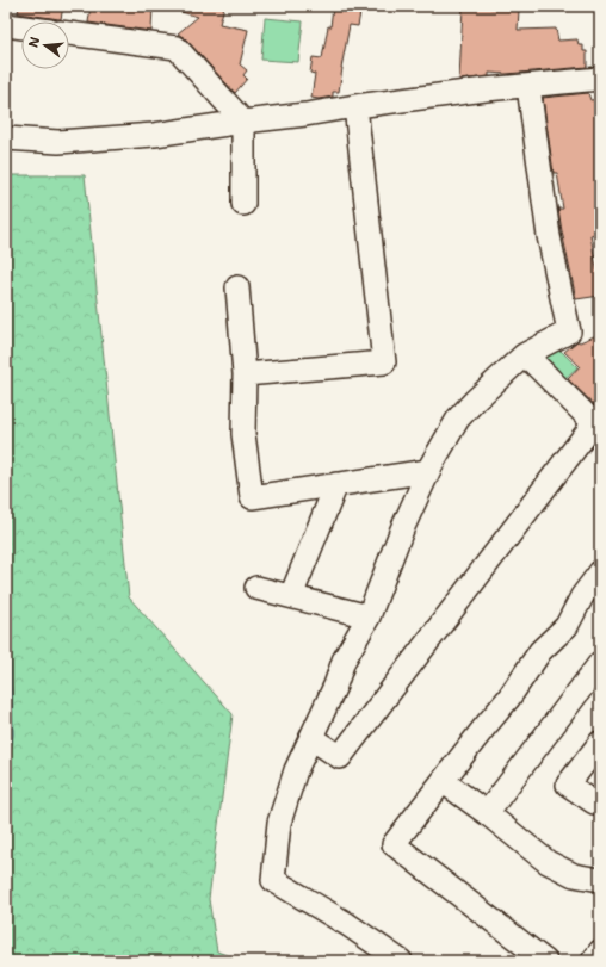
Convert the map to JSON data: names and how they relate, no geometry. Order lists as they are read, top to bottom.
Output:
{
  "north": "left"
}
